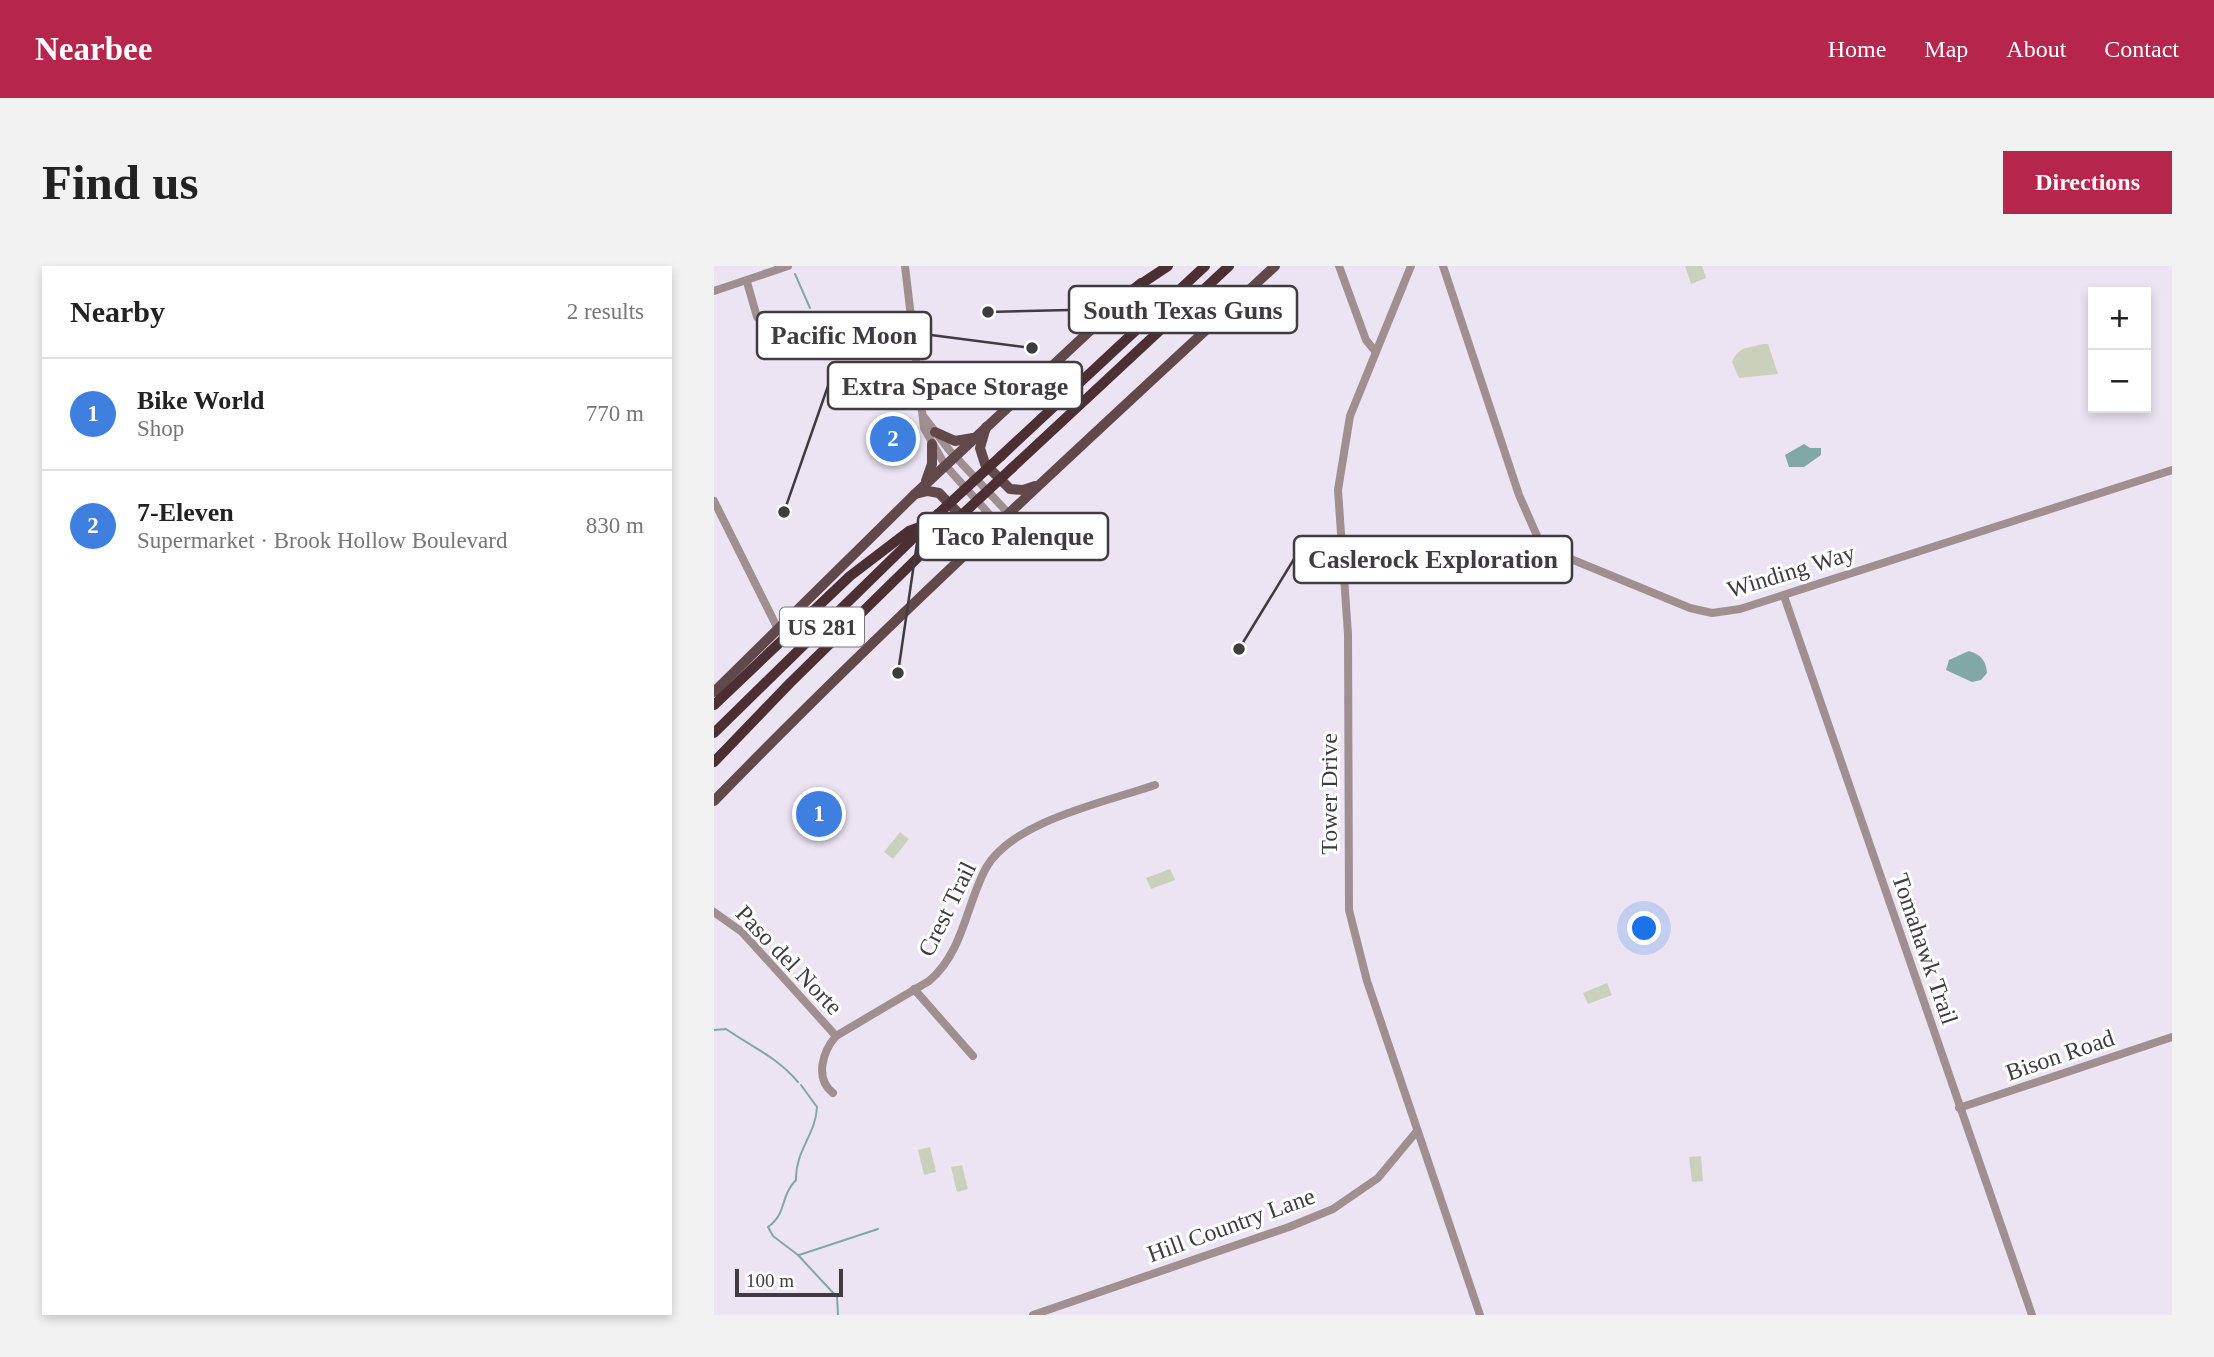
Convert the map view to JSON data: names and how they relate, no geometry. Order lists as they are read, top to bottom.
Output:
{
  "streets": {
    "highway": ["US 281"],
    "street": [
      "Winding Way",
      "Tower Drive",
      "Crest Trail",
      "Tomahawk Trail",
      "Paso del Norte",
      "Bison Road",
      "Hill Country Lane"
    ]
  },
  "crossings": [
    ["Winding Way", "Tomahawk Trail"],
    ["Tower Drive", "Hill Country Lane"],
    ["Crest Trail", "Paso del Norte"],
    ["Tomahawk Trail", "Bison Road"]
  ],
  "places": [
    "South Texas Guns",
    "Pacific Moon",
    "Extra Space Storage",
    "Caslerock Exploration",
    "Taco Palenque"
  ],
  "scale_bar": "100 m",
  "page": {
    "header": "Nearbee",
    "nav": [
      "Home",
      "Map",
      "About",
      "Contact"
    ],
    "buttons": "Directions",
    "title": "Find us",
    "heading": ["Nearby", "2 results"],
    "map_buttons": ["+", "−"],
    "list": [
      {
        "mark": "1",
        "name": "Bike World",
        "note": "Shop",
        "value": "770 m"
      },
      {
        "mark": "2",
        "name": "7-Eleven",
        "note": "Supermarket · Brook Hollow Boulevard",
        "value": "830 m"
      }
    ],
    "pins": ["2", "1"],
    "scale": "100 m"
  }
}
